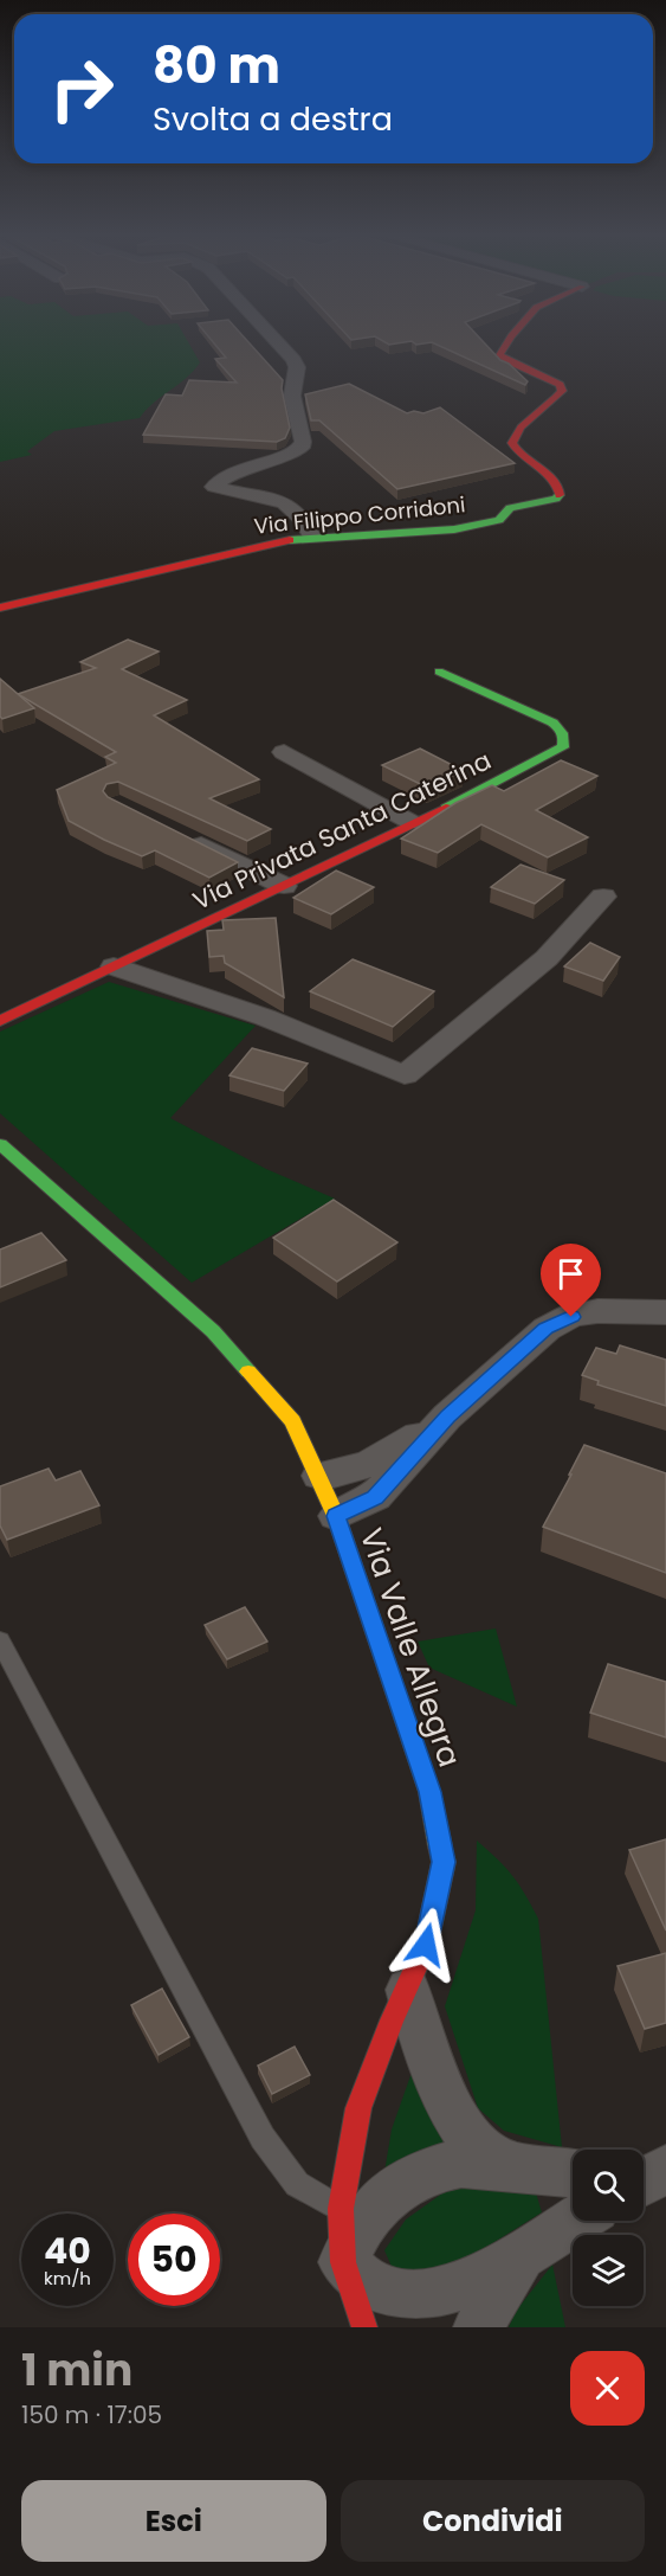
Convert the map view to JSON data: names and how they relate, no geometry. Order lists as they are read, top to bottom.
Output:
{
  "streets": {
    "street": ["Via Filippo Corridoni", "Via Privata Santa Caterina", "Via Valle Allegra"]
  },
  "page": {
    "turn": ["80 m", "Svolta a destra"],
    "speed": "40 km/h",
    "limit": "50",
    "heading": ["1 min", "150 m · 17:05"],
    "buttons": ["Esci", "Condividi"]
  }
}
